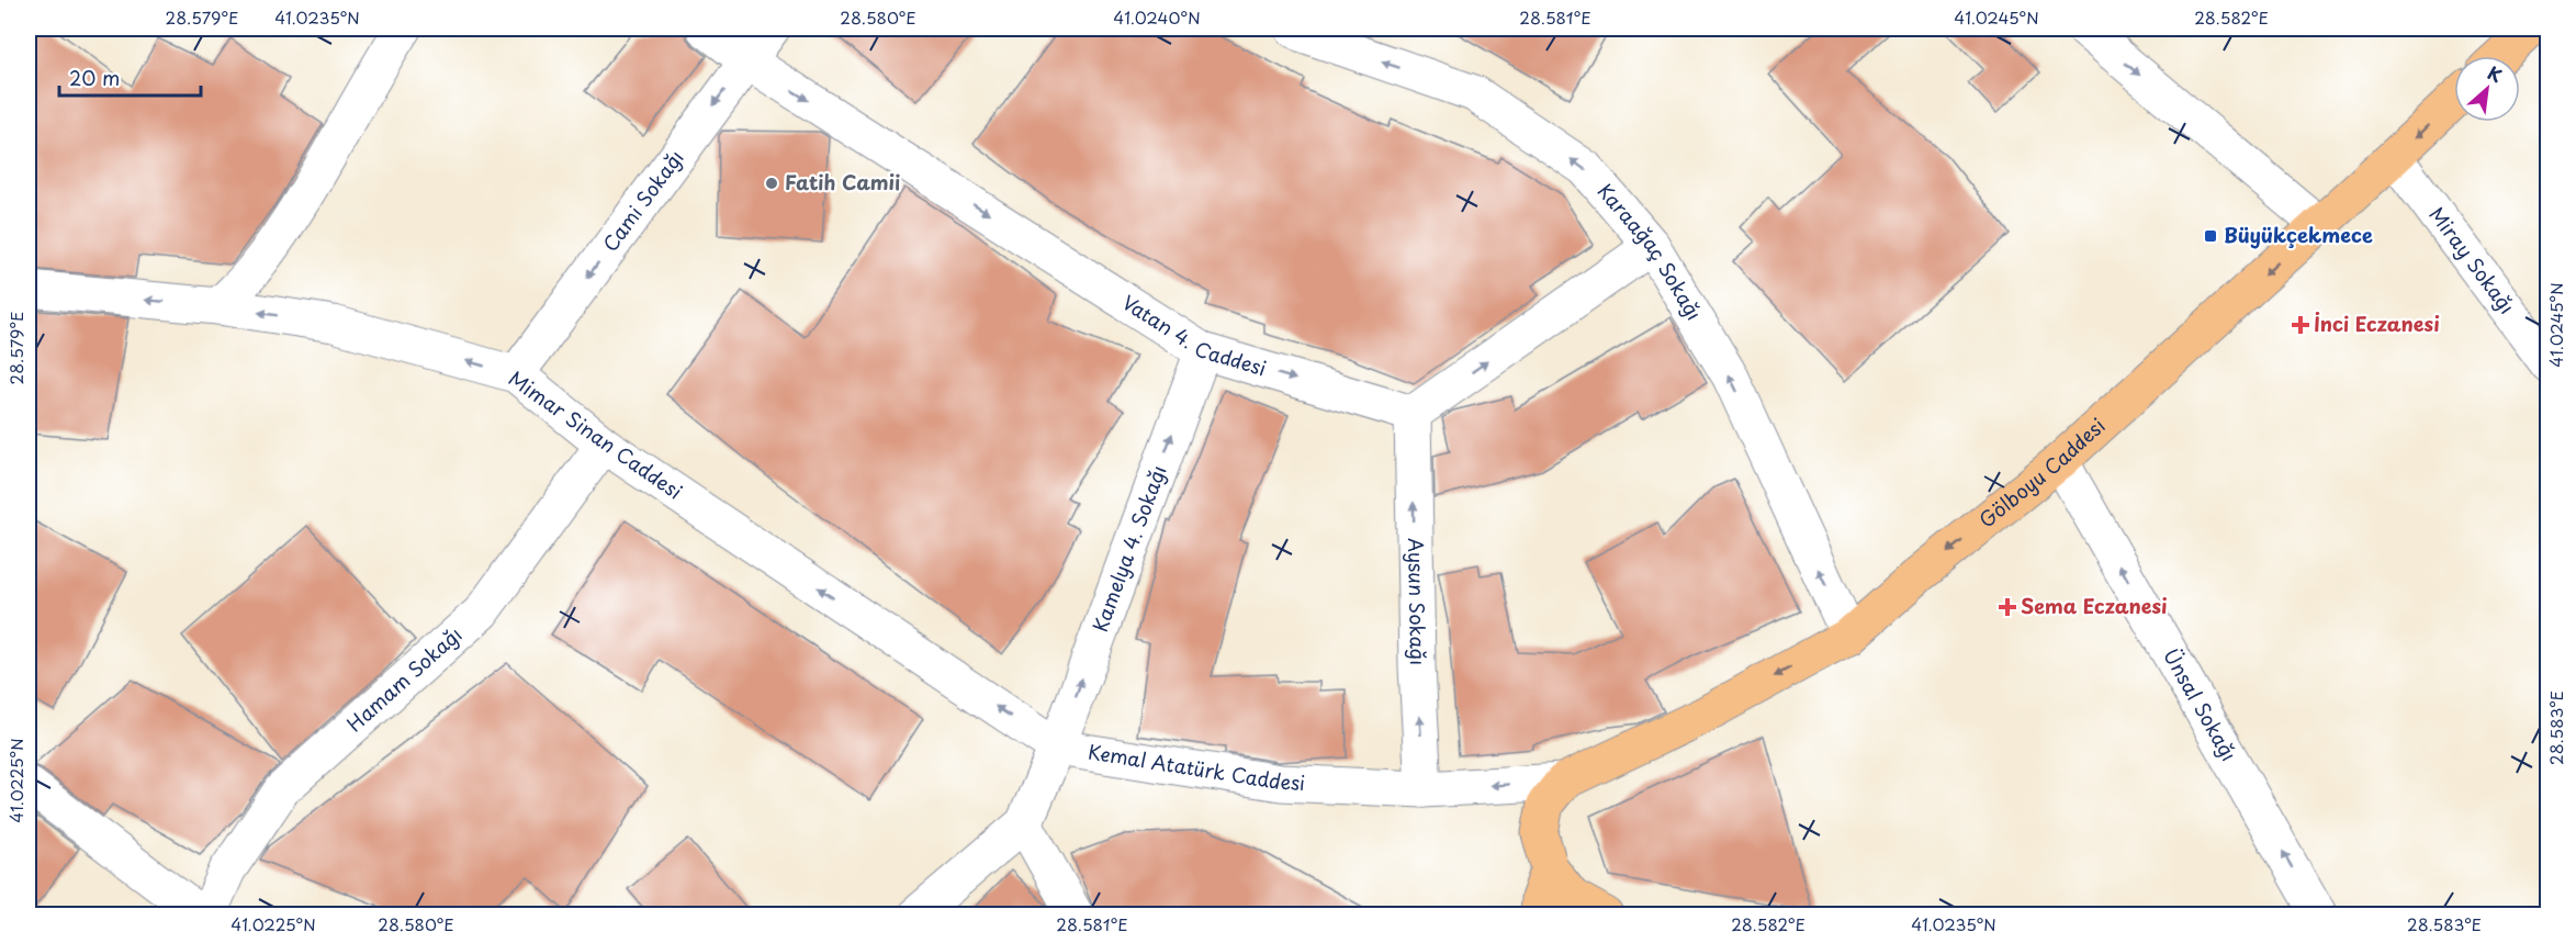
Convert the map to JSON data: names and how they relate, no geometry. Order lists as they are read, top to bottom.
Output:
{
  "streets": {
    "main road": ["Gölboyu Caddesi"],
    "street": [
      "Cami Sokağı",
      "Karaağaç Sokağı",
      "Miray Sokağı",
      "Vatan 4. Caddesi",
      "Mimar Sinan Caddesi",
      "Kamelya 4. Sokağı",
      "Aysun Sokağı",
      "Hamam Sokağı",
      "Ünsal Sokağı",
      "Kemal Atatürk Caddesi"
    ]
  },
  "crossings": [
    ["Cami Sokağı", "Vatan 4. Caddesi"],
    ["Cami Sokağı", "Mimar Sinan Caddesi"],
    ["Karaağaç Sokağı", "Gölboyu Caddesi"],
    ["Miray Sokağı", "Gölboyu Caddesi"],
    ["Vatan 4. Caddesi", "Kamelya 4. Sokağı"],
    ["Vatan 4. Caddesi", "Aysun Sokağı"],
    ["Mimar Sinan Caddesi", "Kamelya 4. Sokağı"],
    ["Mimar Sinan Caddesi", "Hamam Sokağı"],
    ["Mimar Sinan Caddesi", "Kemal Atatürk Caddesi"],
    ["Gölboyu Caddesi", "Ünsal Sokağı"],
    ["Gölboyu Caddesi", "Kemal Atatürk Caddesi"],
    ["Kamelya 4. Sokağı", "Kemal Atatürk Caddesi"],
    ["Aysun Sokağı", "Kemal Atatürk Caddesi"]
  ],
  "one_way": [
    "Karaağaç Sokağı",
    "Vatan 4. Caddesi",
    "Mimar Sinan Caddesi",
    "Gölboyu Caddesi",
    "Kamelya 4. Sokağı",
    "Aysun Sokağı",
    "Ünsal Sokağı"
  ],
  "places": {
    "other": ["Fatih Camii"],
    "transit": ["Büyükçekmece"],
    "health": ["İnci Eczanesi", "Sema Eczanesi"]
  },
  "scale_bar": "20 m",
  "north": "top right",
  "coordinates": [
    "28.579°E",
    "41.0235°N",
    "28.580°E",
    "41.0240°N",
    "28.581°E",
    "41.0245°N",
    "28.582°E",
    "28.583°E",
    "41.0225°N"
  ]
}
